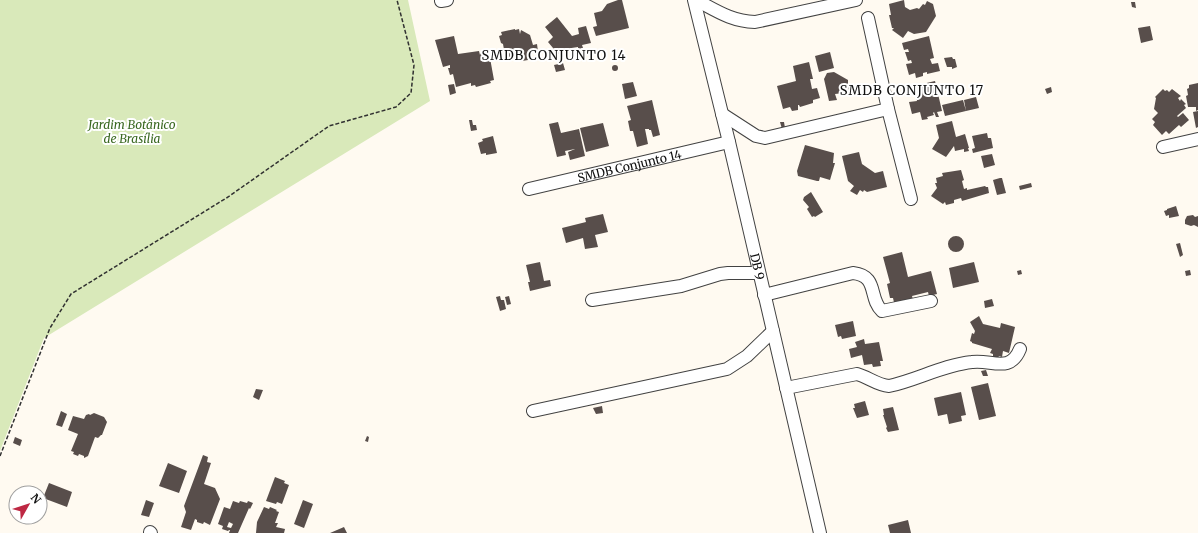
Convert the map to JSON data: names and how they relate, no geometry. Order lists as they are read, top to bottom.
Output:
{
  "streets": {
    "street": ["SMDB Conjunto 14", "DB 9"]
  },
  "crossings": [
    ["SMDB Conjunto 14", "DB 9"]
  ],
  "districts": ["SMDB CONJUNTO 14", "SMDB CONJUNTO 17"],
  "parks": ["Jardim Botânico de Brasília"],
  "north": "top right"
}
